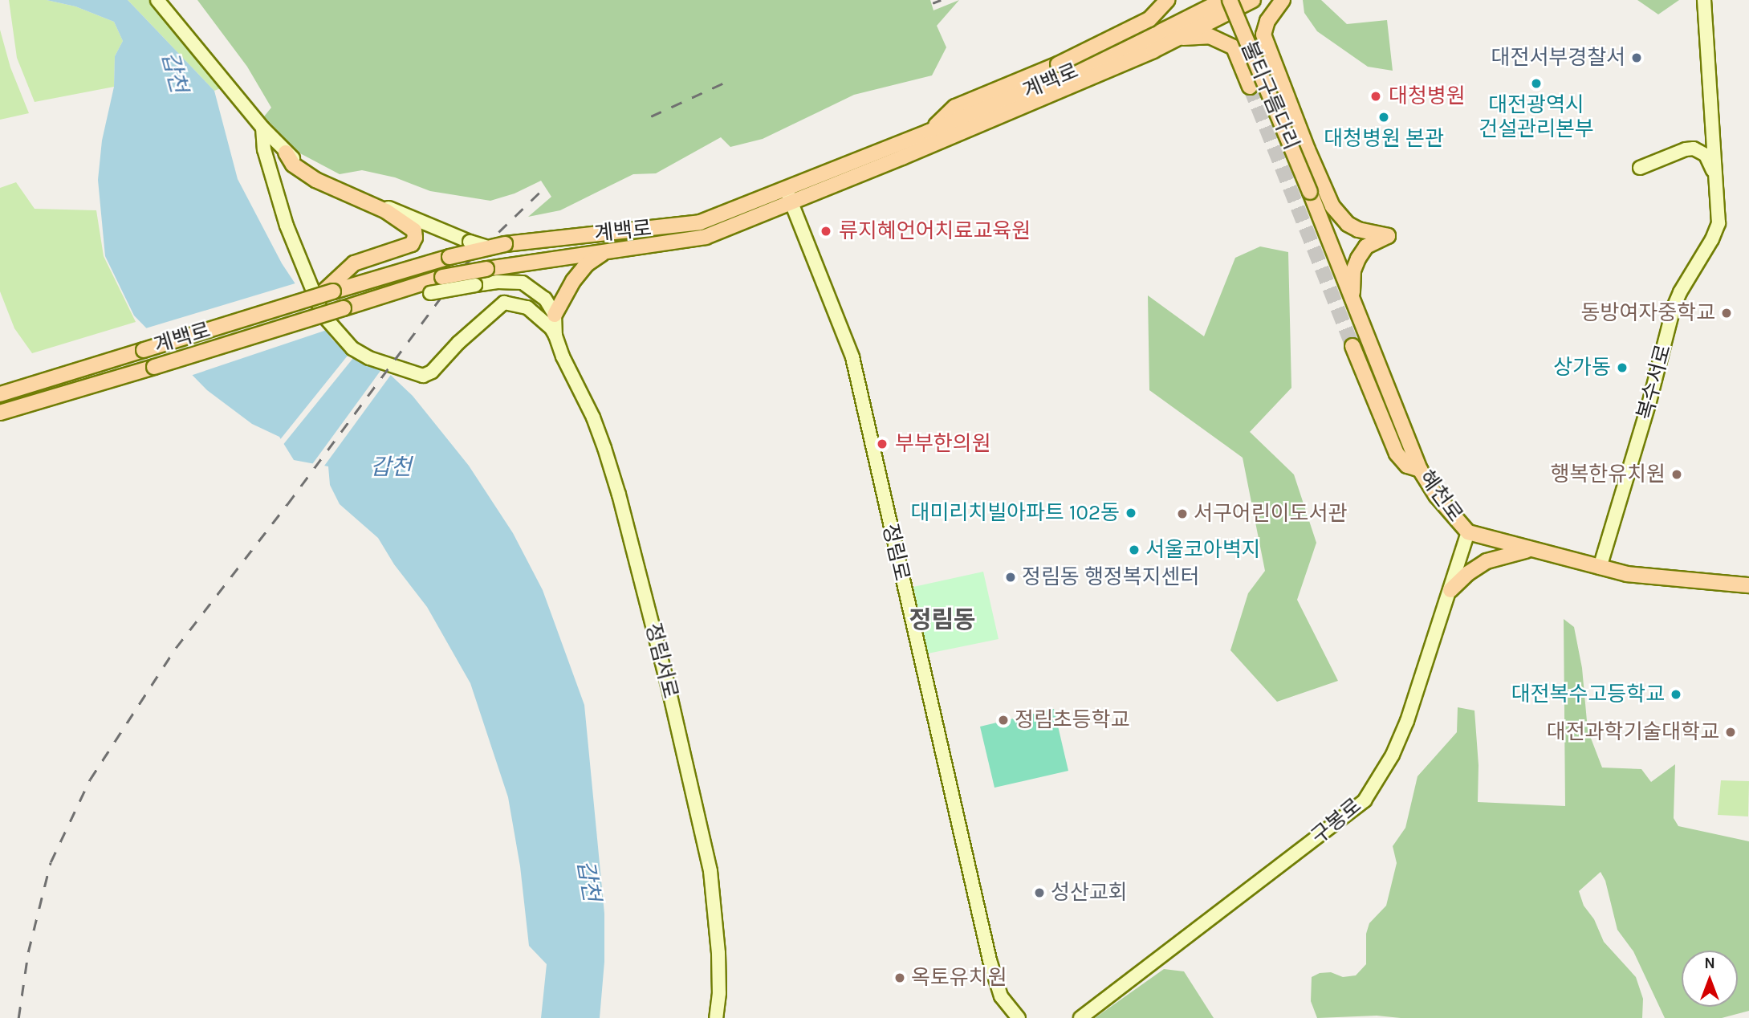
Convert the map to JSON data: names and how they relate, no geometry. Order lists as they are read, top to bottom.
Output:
{
  "streets": {
    "main road": ["계백로", "불티구름다리", "혜천로"],
    "street": [
      "복수서로",
      "정림로",
      "정림서로",
      "구봉로"
    ]
  },
  "crossings": [
    ["계백로", "정림로"],
    ["불티구름다리", "혜천로"],
    ["복수서로", "혜천로"],
    ["혜천로", "구봉로"]
  ],
  "districts": ["정림동"],
  "water": ["갑천"],
  "places": [
    "대전서부경찰서",
    "대전광역시 건설관리본부",
    "대청병원",
    "대청병원 본관",
    "류지혜언어치료교육원",
    "동방여자중학교",
    "상가동",
    "부부한의원",
    "행복한유치원",
    "대미리치빌아파트 102동",
    "서구어린이도서관",
    "서울코아벽지",
    "정림동 행정복지센터",
    "대전복수고등학교",
    "정림초등학교",
    "대전과학기술대학교",
    "성산교회",
    "옥토유치원"
  ],
  "north": "top"
}
